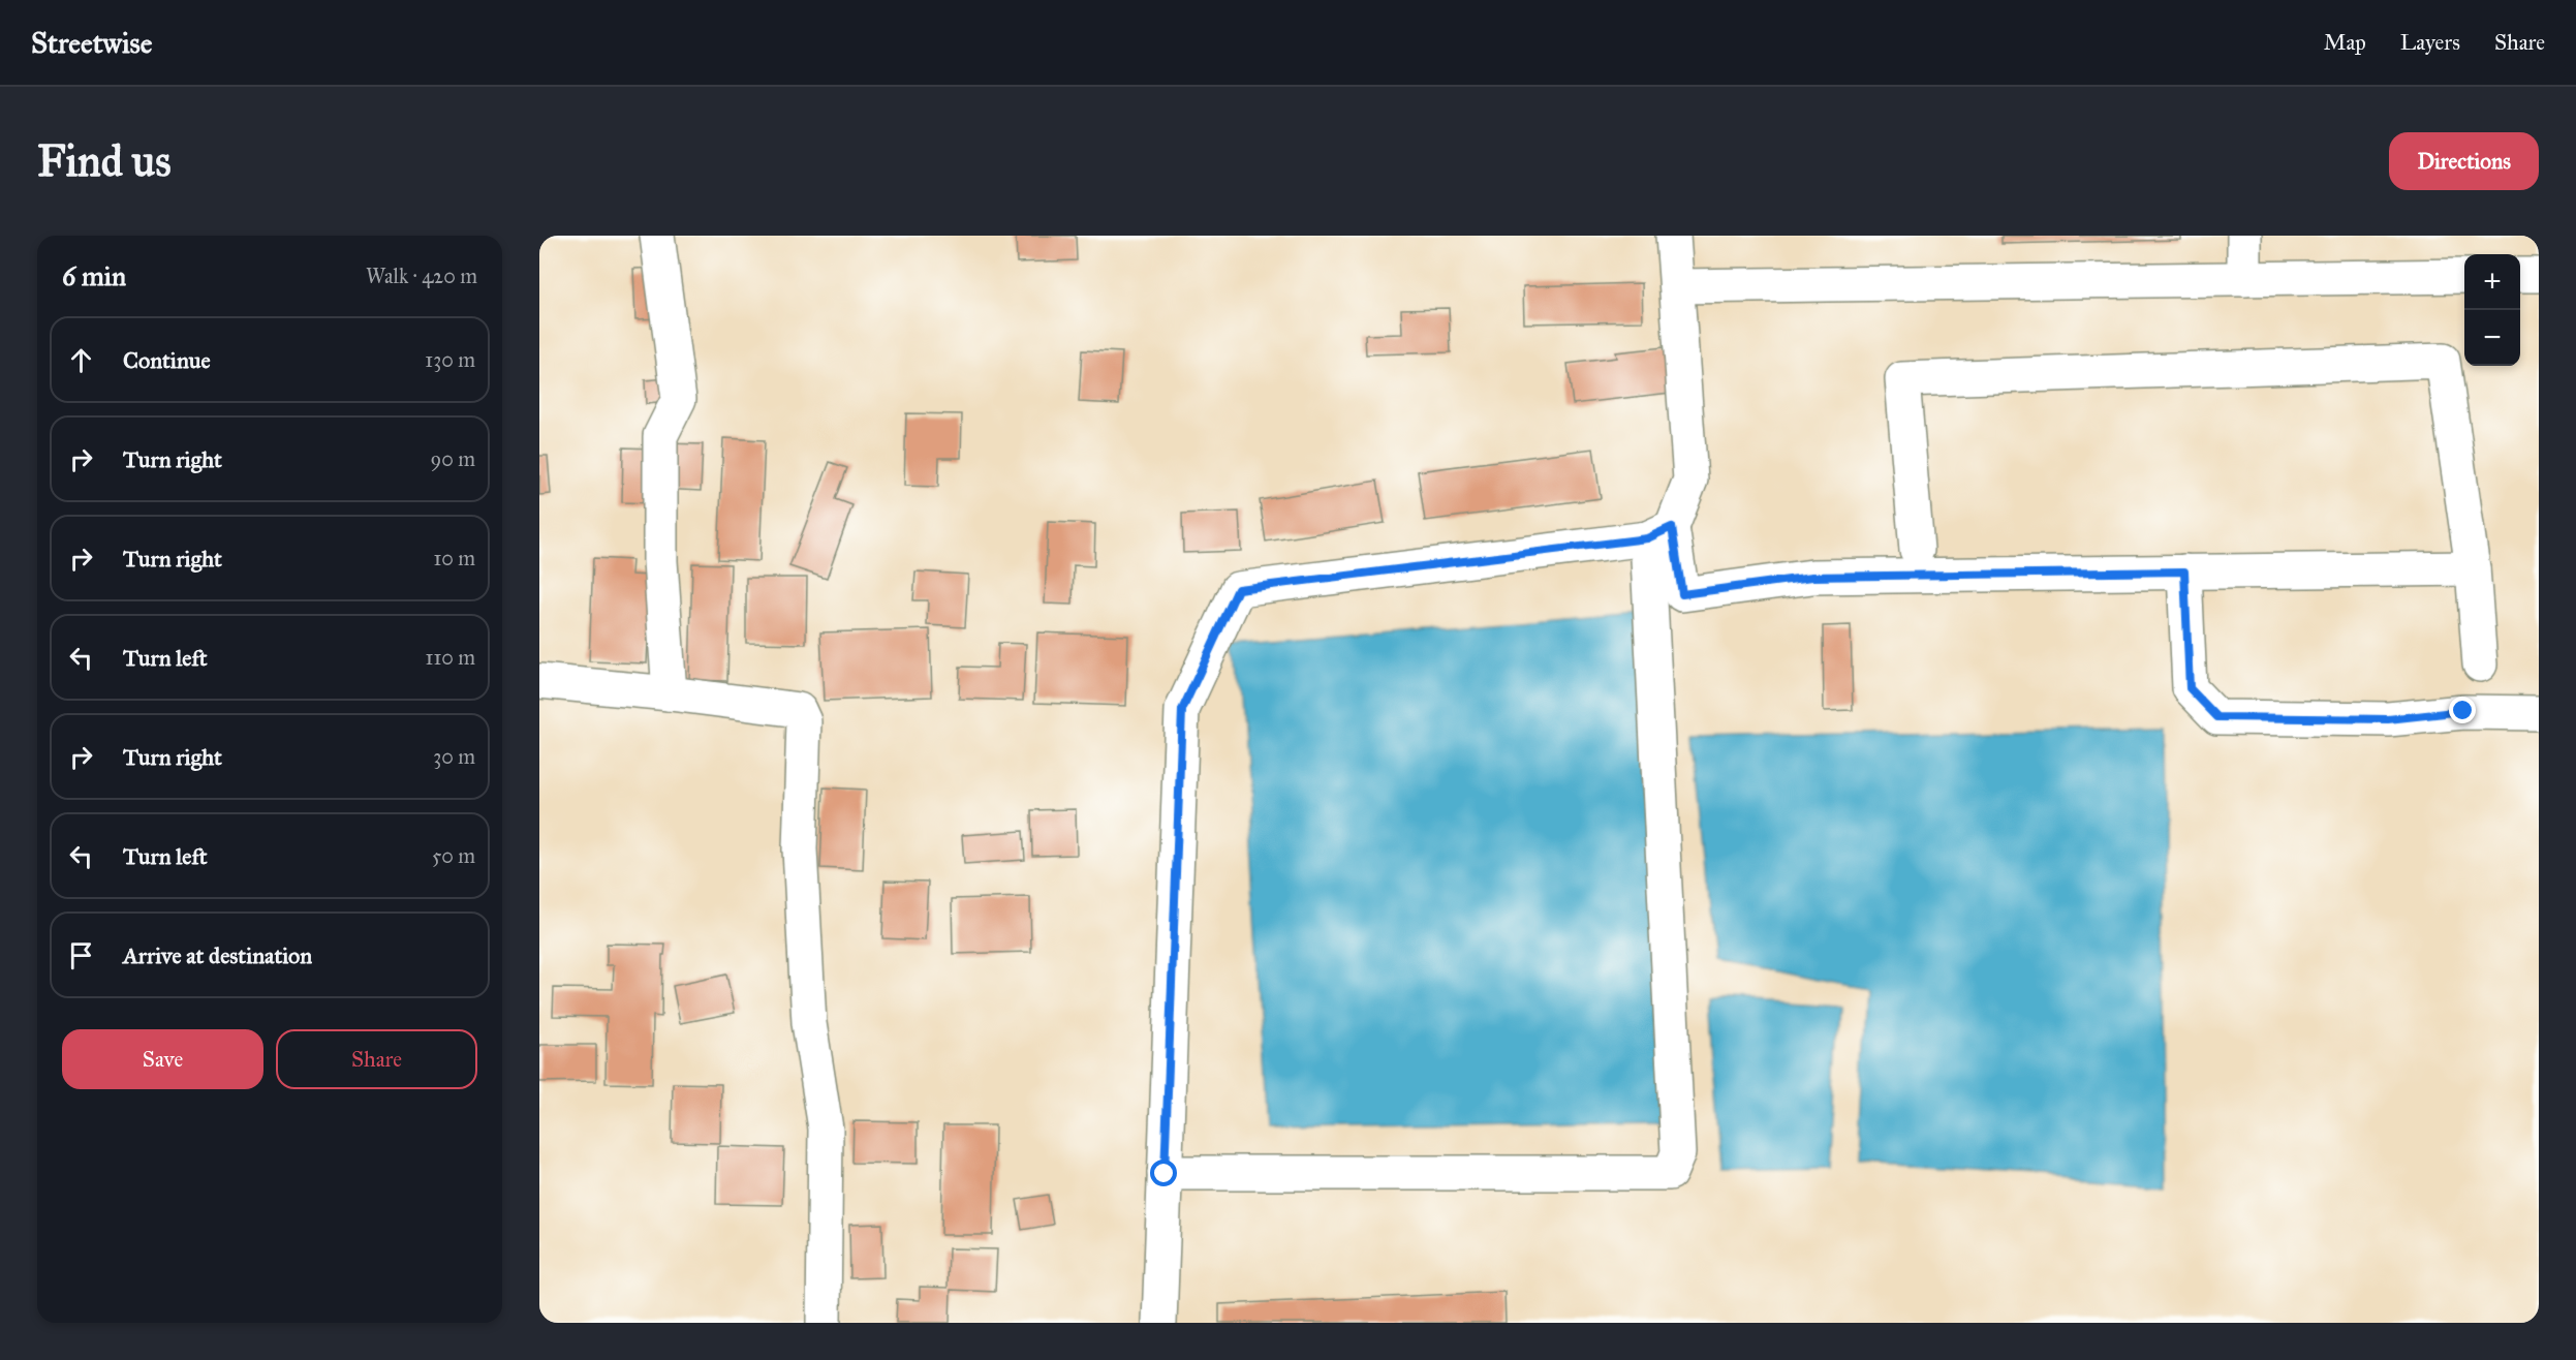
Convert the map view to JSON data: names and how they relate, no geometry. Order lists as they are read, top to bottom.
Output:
{
  "page": {
    "header": "Streetwise",
    "nav": ["Map", "Layers", "Share"],
    "buttons": [
      "Directions",
      ["Save", "Share"]
    ],
    "title": "Find us",
    "heading": ["6 min", "Walk · 420 m"],
    "map_buttons": ["+", "−"],
    "list": [
      ["Continue", "130 m"],
      ["Turn right", "90 m"],
      ["Turn right", "10 m"],
      ["Turn left", "110 m"],
      ["Turn right", "30 m"],
      ["Turn left", "50 m"],
      "Arrive at destination"
    ]
  }
}
